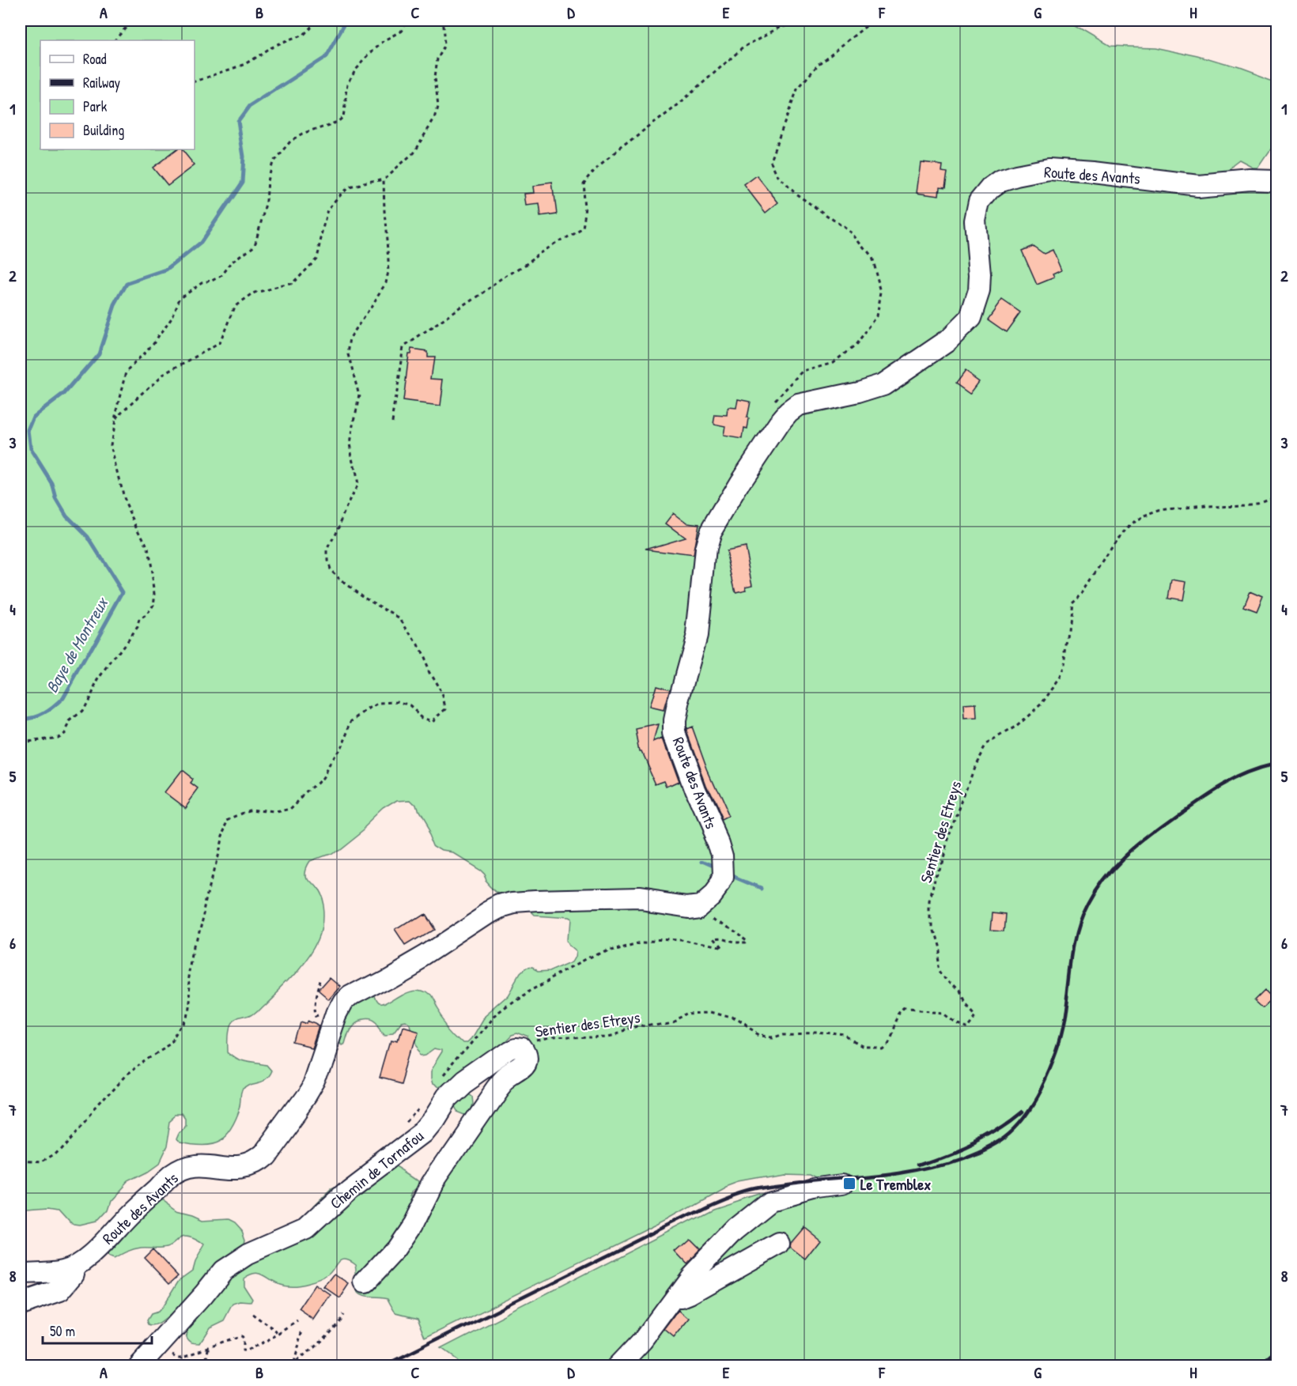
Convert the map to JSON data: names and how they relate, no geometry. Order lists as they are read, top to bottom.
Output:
{
  "streets": {
    "street": ["Route des Avants", "Chemin de Tornafou"],
    "path": ["Sentier des Etreys"]
  },
  "crossings": [
    ["Sentier des Etreys", "Chemin de Tornafou"]
  ],
  "water": ["Baye de Montreux"],
  "places": {
    "transit": ["Le Tremblex"]
  },
  "legend": [
    "Road",
    "Railway",
    "Park",
    "Building"
  ],
  "scale_bar": "50 m",
  "grid": {
    "columns": [
      "A",
      "B",
      "C",
      "D",
      "E",
      "F",
      "G",
      "H"
    ],
    "rows": [
      "1",
      "2",
      "3",
      "4",
      "5",
      "6",
      "7",
      "8"
    ]
  }
}
